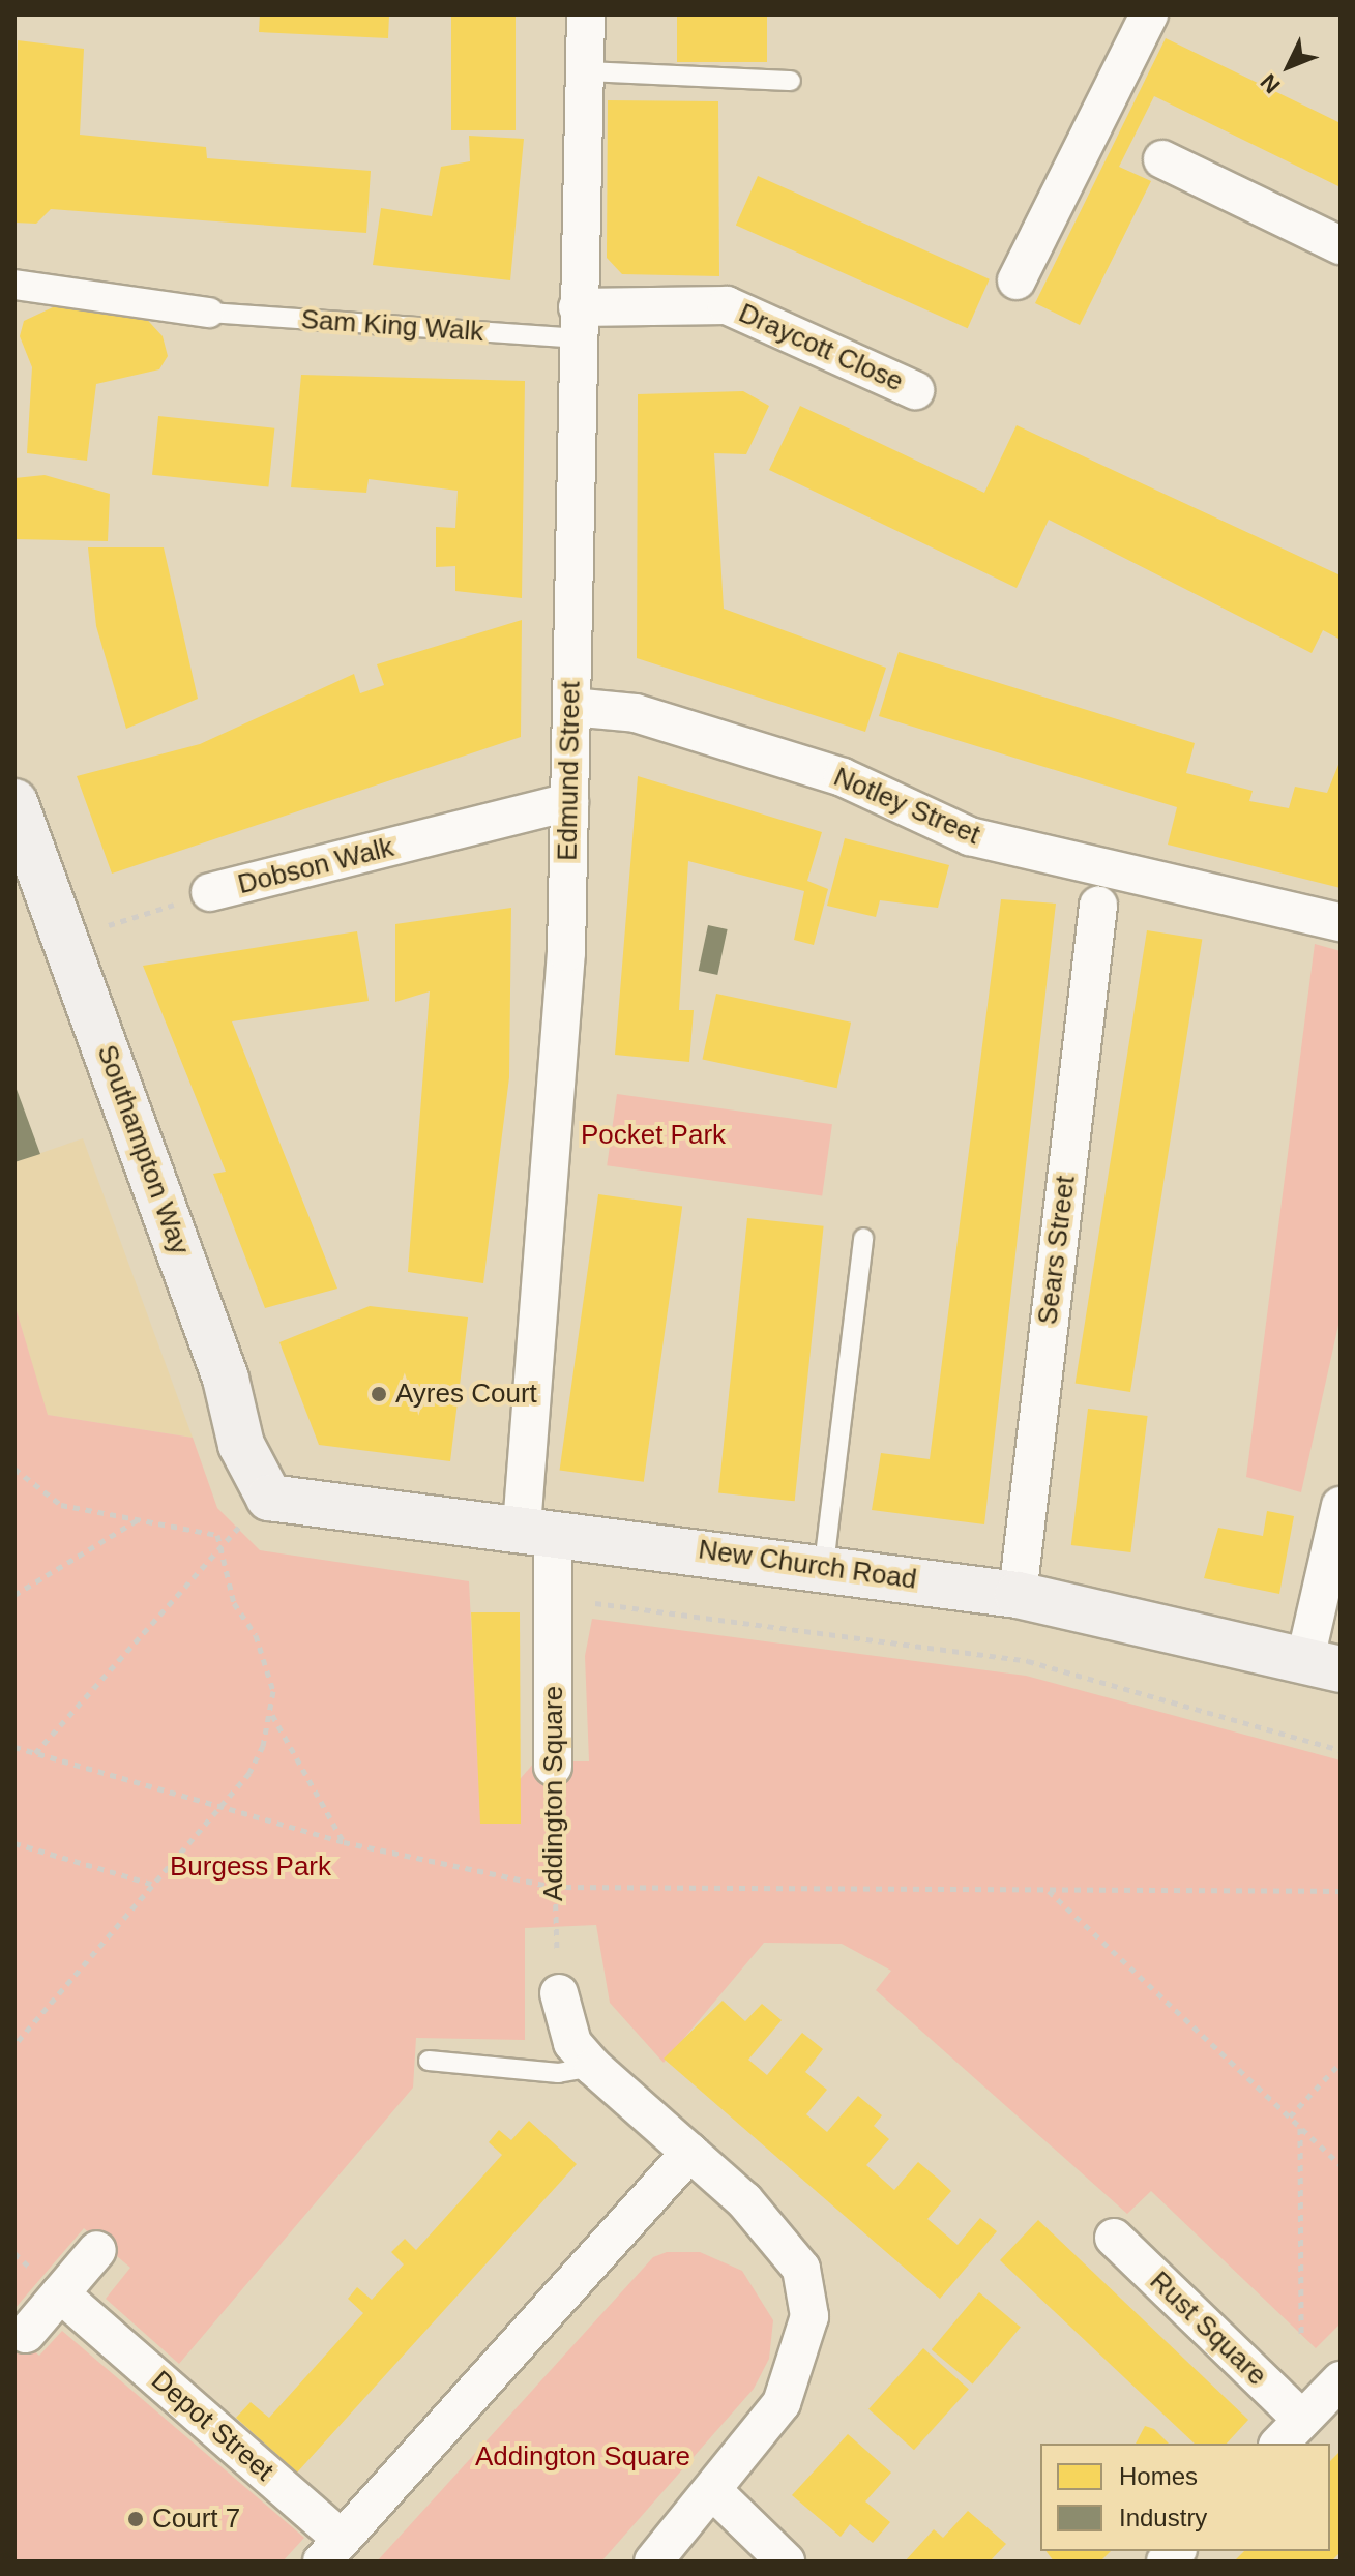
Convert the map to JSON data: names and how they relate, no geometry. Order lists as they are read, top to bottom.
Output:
{
  "streets": {
    "main road": ["Southampton Way", "New Church Road"],
    "street": [
      "Draycott Close",
      "Edmund Street",
      "Notley Street",
      "Dobson Walk",
      "Sears Street",
      "Addington Square",
      "Rust Square",
      "Depot Street"
    ],
    "lane": ["Sam King Walk"]
  },
  "crossings": [
    ["Sam King Walk", "Draycott Close"],
    ["Sam King Walk", "Edmund Street"],
    ["Draycott Close", "Edmund Street"],
    ["Edmund Street", "Notley Street"],
    ["Edmund Street", "Dobson Walk"],
    ["Edmund Street", "New Church Road"],
    ["Edmund Street", "Addington Square"],
    ["Dobson Walk", "Southampton Way"],
    ["Southampton Way", "New Church Road"],
    ["Sears Street", "New Church Road"],
    ["New Church Road", "Addington Square"]
  ],
  "parks": ["Pocket Park", "Burgess Park", "Addington Square"],
  "places": ["Ayres Court", "Court 7"],
  "legend": ["Homes", "Industry"],
  "north": "bottom left"
}
